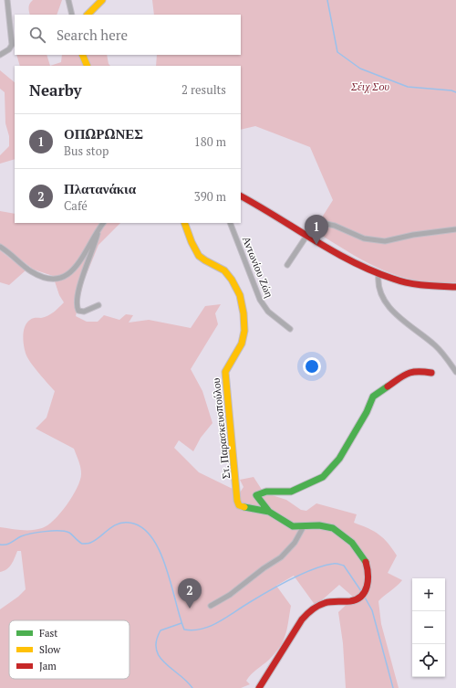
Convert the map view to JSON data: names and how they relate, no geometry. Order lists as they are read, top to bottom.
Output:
{
  "streets": {
    "street": ["Αντωνίου Ζώη", "Στ. Παρασκευοπούλου"]
  },
  "parks": ["Σέιχ Σου"],
  "legend": ["Fast", "Slow", "Jam"],
  "page": {
    "search": "Search here",
    "heading": ["Nearby", "2 results"],
    "list": [
      {
        "mark": "1",
        "name": "ΟΠΩΡΩΝΕΣ",
        "note": "Bus stop",
        "value": "180 m"
      },
      {
        "mark": "2",
        "name": "Πλατανάκια",
        "note": "Café",
        "value": "390 m"
      }
    ],
    "pins": ["1", "2"],
    "map_buttons": ["+", "−"]
  }
}
